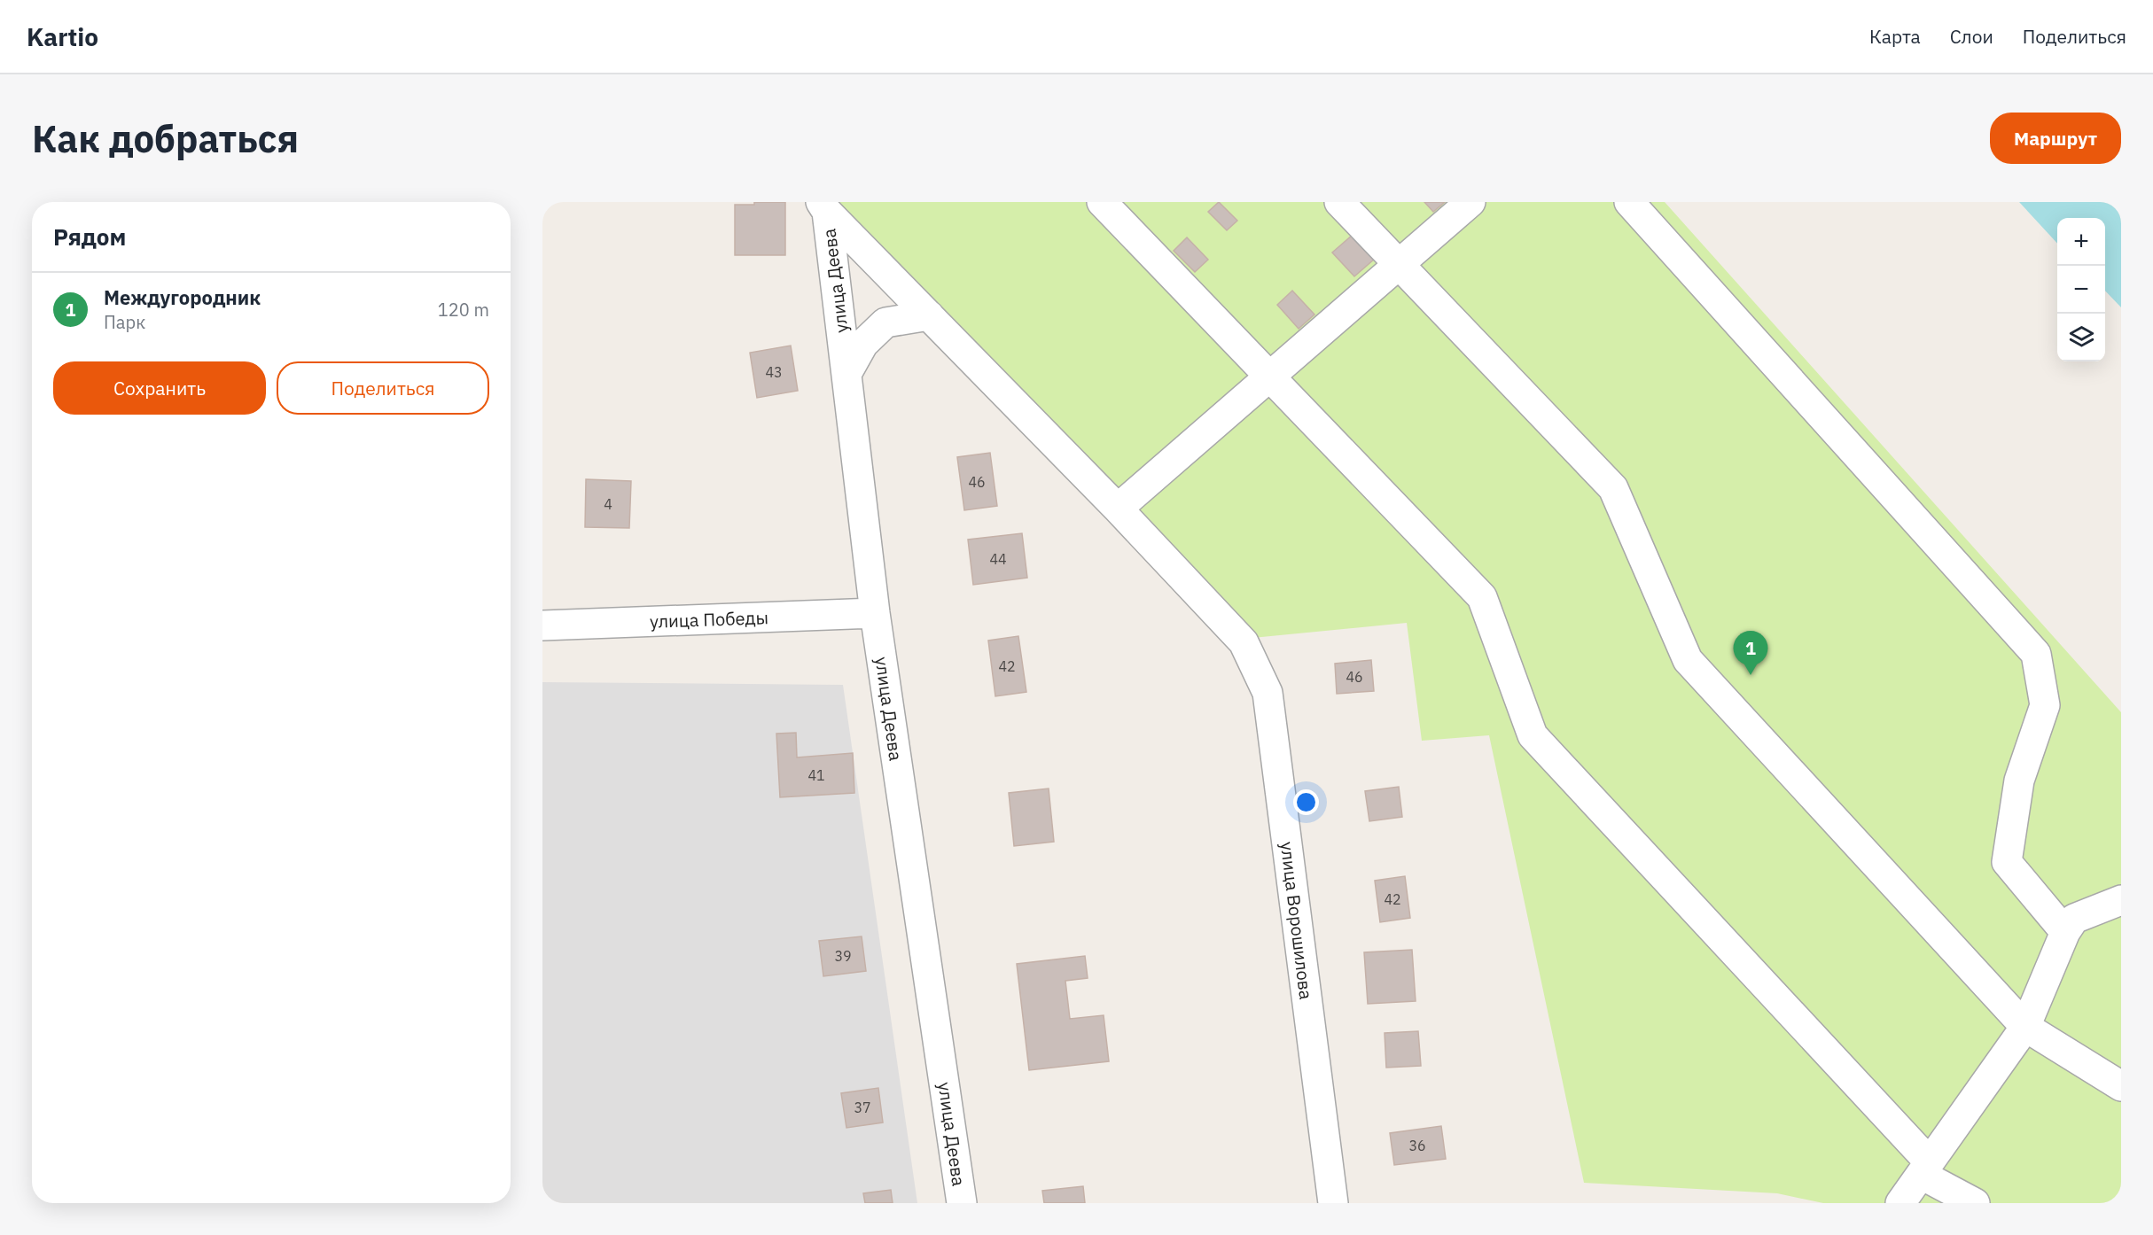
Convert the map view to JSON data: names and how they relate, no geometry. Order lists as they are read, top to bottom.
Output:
{
  "streets": {
    "street": ["улица Деева", "улица Победы", "улица Ворошилова"]
  },
  "crossings": [
    ["улица Деева", "улица Победы"],
    ["улица Деева", "улица Ворошилова"]
  ],
  "house_numbers": [
    "43",
    "46",
    "4",
    "44",
    "42",
    "46",
    "41",
    "42",
    "39",
    "37",
    "36"
  ],
  "page": {
    "header": "Kartio",
    "nav": ["Карта", "Слои", "Поделиться"],
    "buttons": [
      "Маршрут",
      ["Сохранить", "Поделиться"]
    ],
    "title": "Как добраться",
    "heading": "Рядом",
    "map_buttons": ["+", "−"],
    "list": [
      {
        "mark": "1",
        "name": "Междугородник",
        "note": "Парк",
        "value": "120 m"
      }
    ],
    "pins": "1"
  }
}
